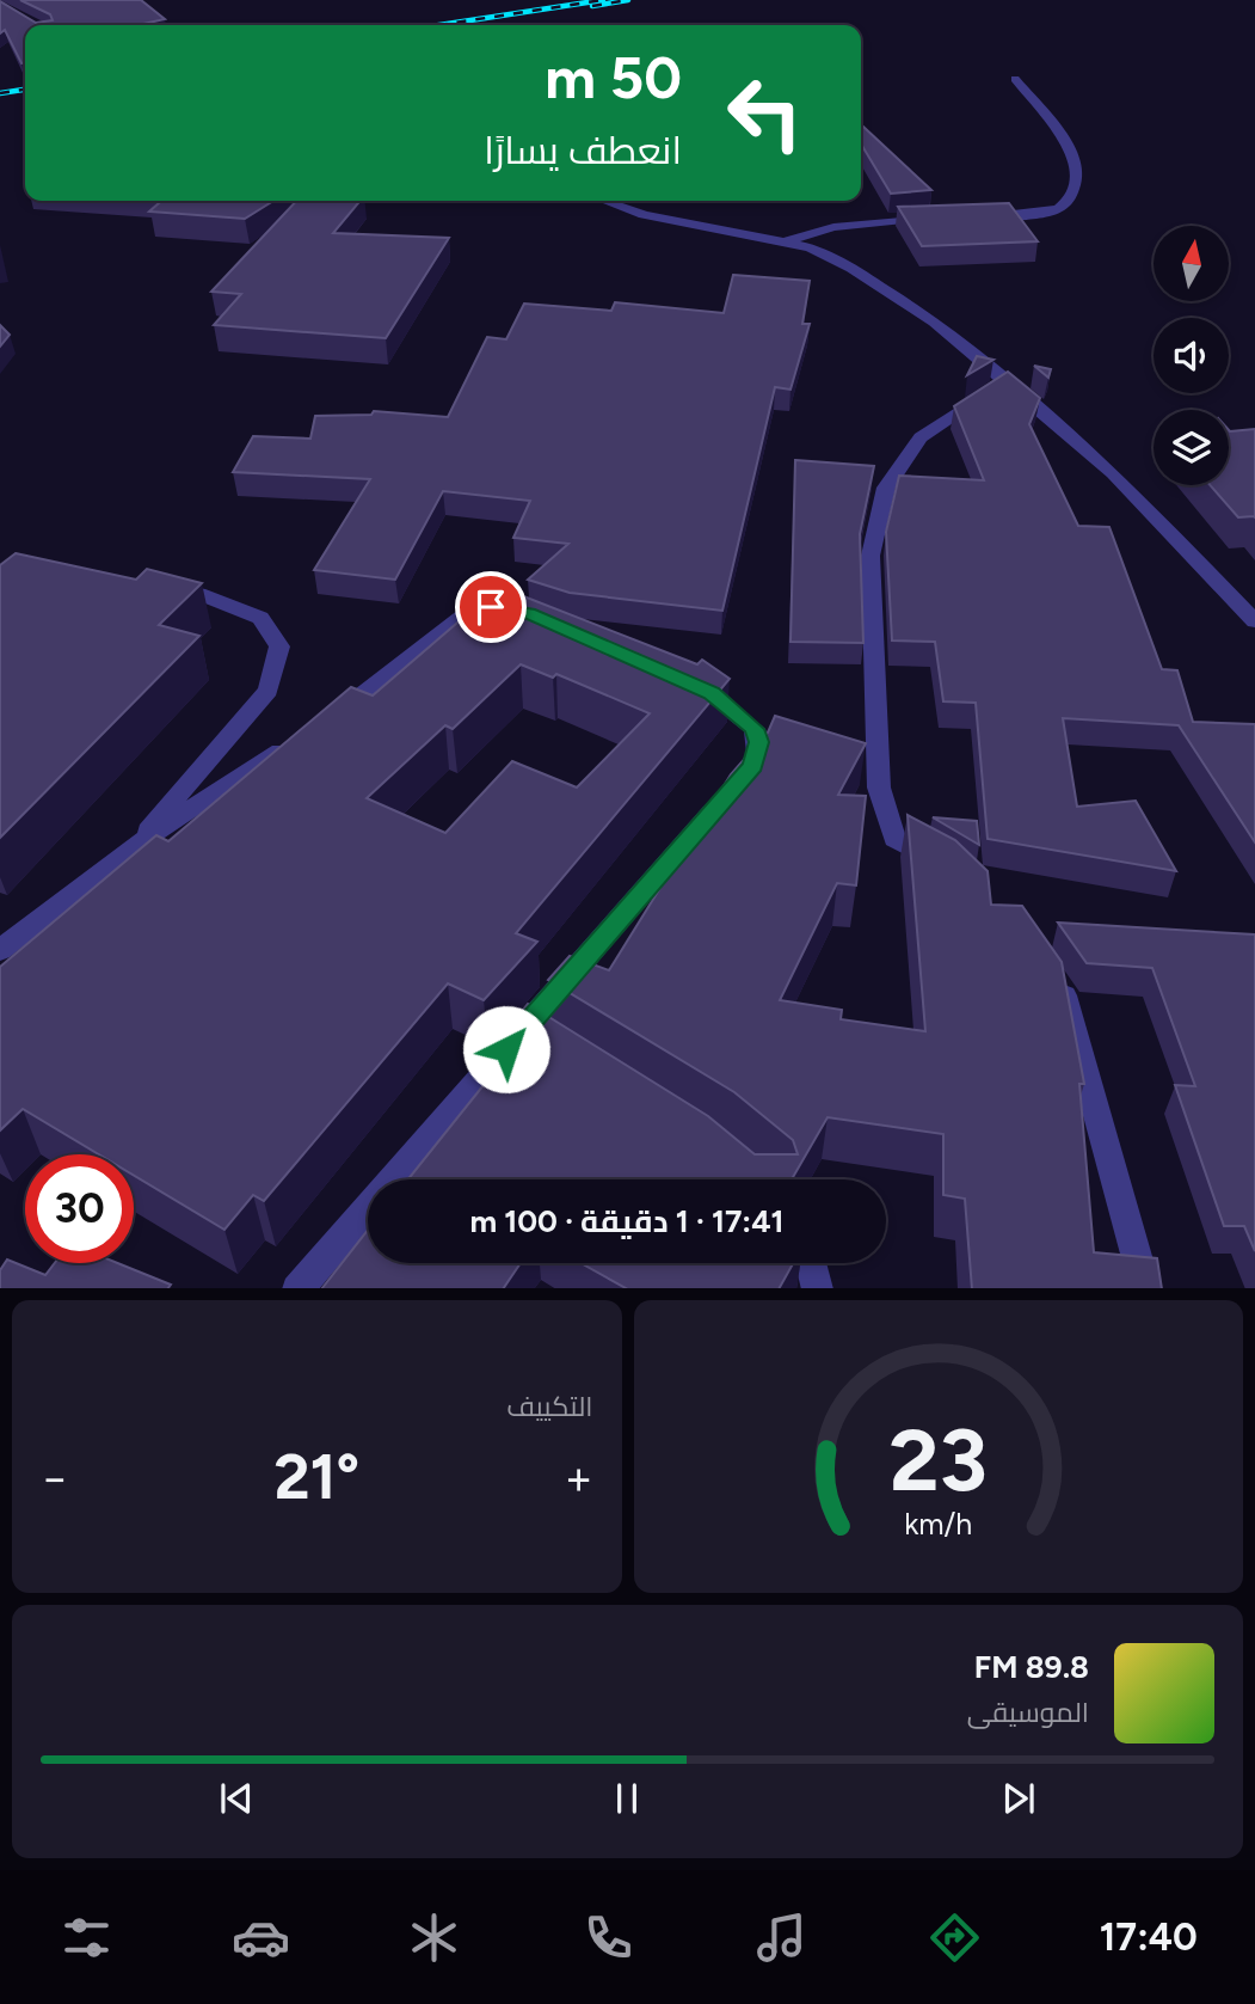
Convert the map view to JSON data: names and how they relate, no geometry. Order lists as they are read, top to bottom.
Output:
{
  "north": "top",
  "page": {
    "turn": ["50 m", "انعطف يسارًا"],
    "limit": "30",
    "trip": "17:41 · 1 دقيقة · 100 m",
    "tile": "التكييف",
    "heat": ["−", "21°", "+"],
    "song": ["89.8 FM", "الموسيقى"],
    "tabs": "17:40",
    "gauge": ["23", "km/h"]
  }
}
